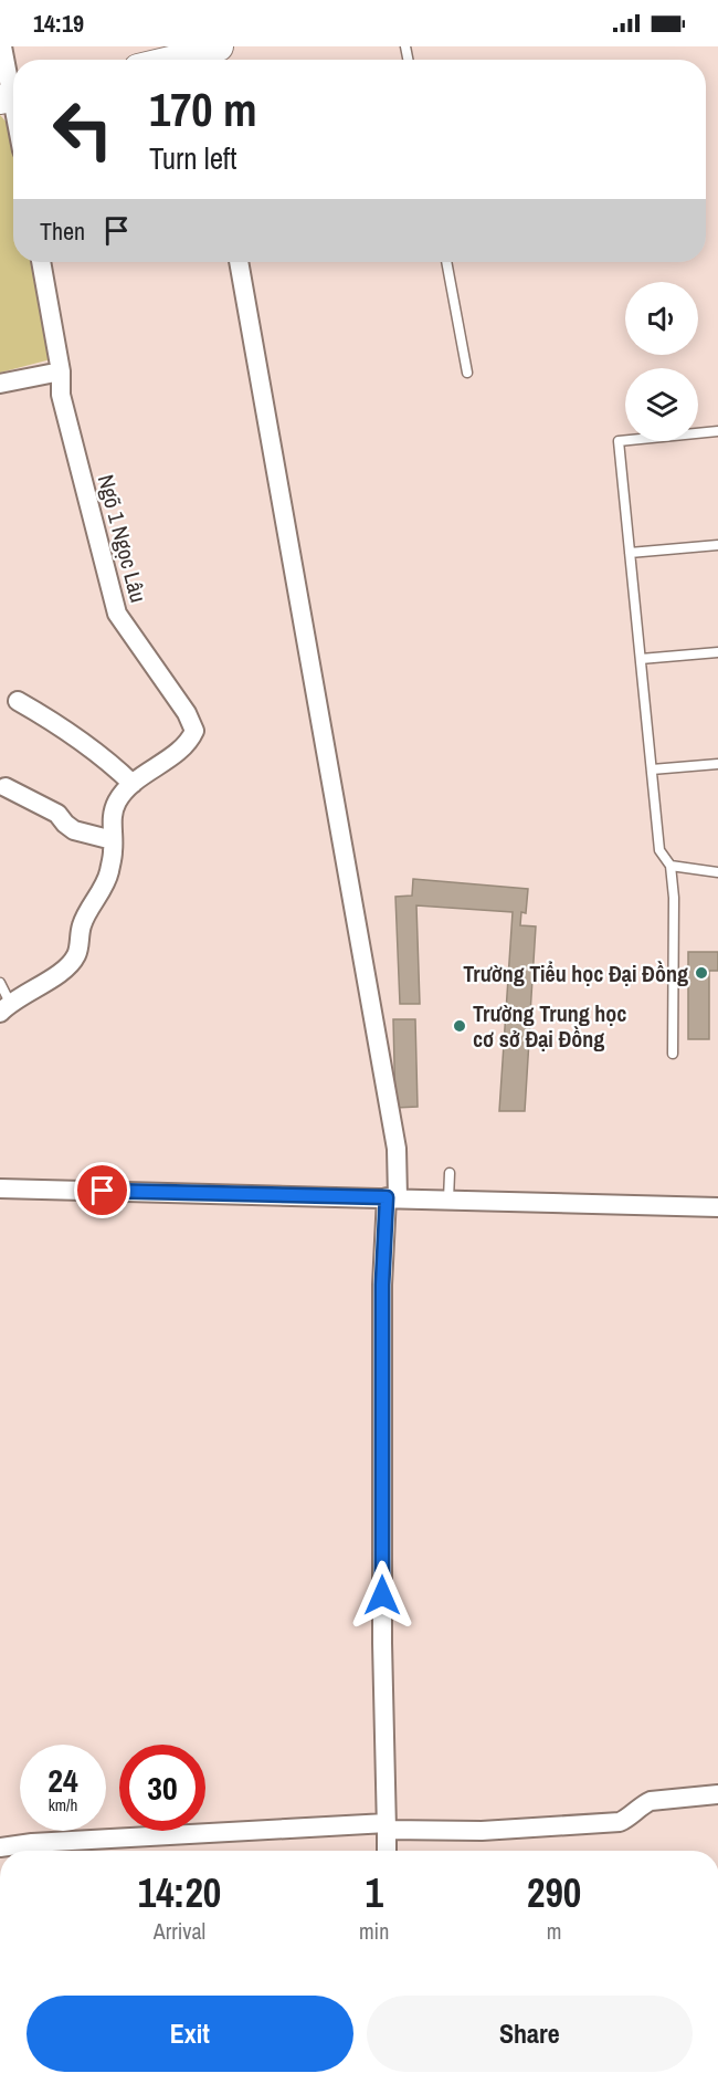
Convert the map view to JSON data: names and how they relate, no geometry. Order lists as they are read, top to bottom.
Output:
{
  "streets": {
    "street": ["Ngõ 1 Ngọc Lâu"]
  },
  "places": ["Trường Tiểu học Đại Đồng", "Trường Trung học cơ sở Đại Đồng"],
  "page": {
    "status": "14:19",
    "turn": ["170 m", "Turn left"],
    "then": "Then",
    "speed": "24 km/h",
    "limit": "30",
    "eta": [
      "14:20",
      "Arrival",
      "1",
      "min",
      "290",
      "m"
    ],
    "buttons": ["Exit", "Share"]
  }
}
